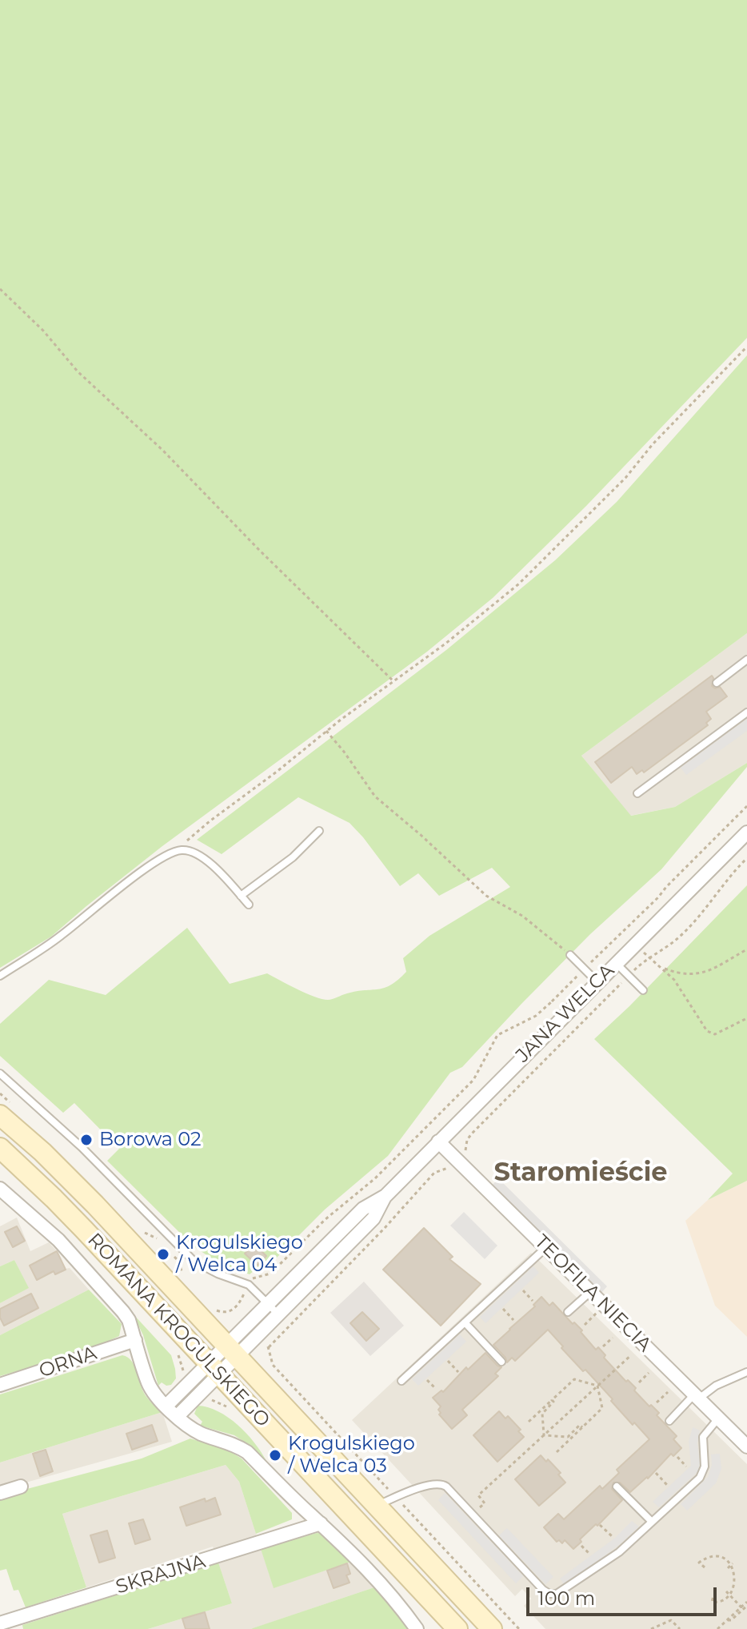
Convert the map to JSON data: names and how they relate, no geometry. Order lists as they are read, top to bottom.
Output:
{
  "streets": {
    "main road": ["ROMANA KROGULSKIEGO"],
    "street": [
      "JANA WELCA",
      "TEOFILA NIECIA",
      "ORNA",
      "SKRAJNA"
    ]
  },
  "crossings": [
    ["JANA WELCA", "TEOFILA NIECIA"],
    ["JANA WELCA", "ROMANA KROGULSKIEGO"]
  ],
  "districts": ["Staromieście"],
  "places": ["Borowa 02", "Krogulskiego / Welca 04", "Krogulskiego / Welca 03"],
  "scale_bar": "100 m"
}
